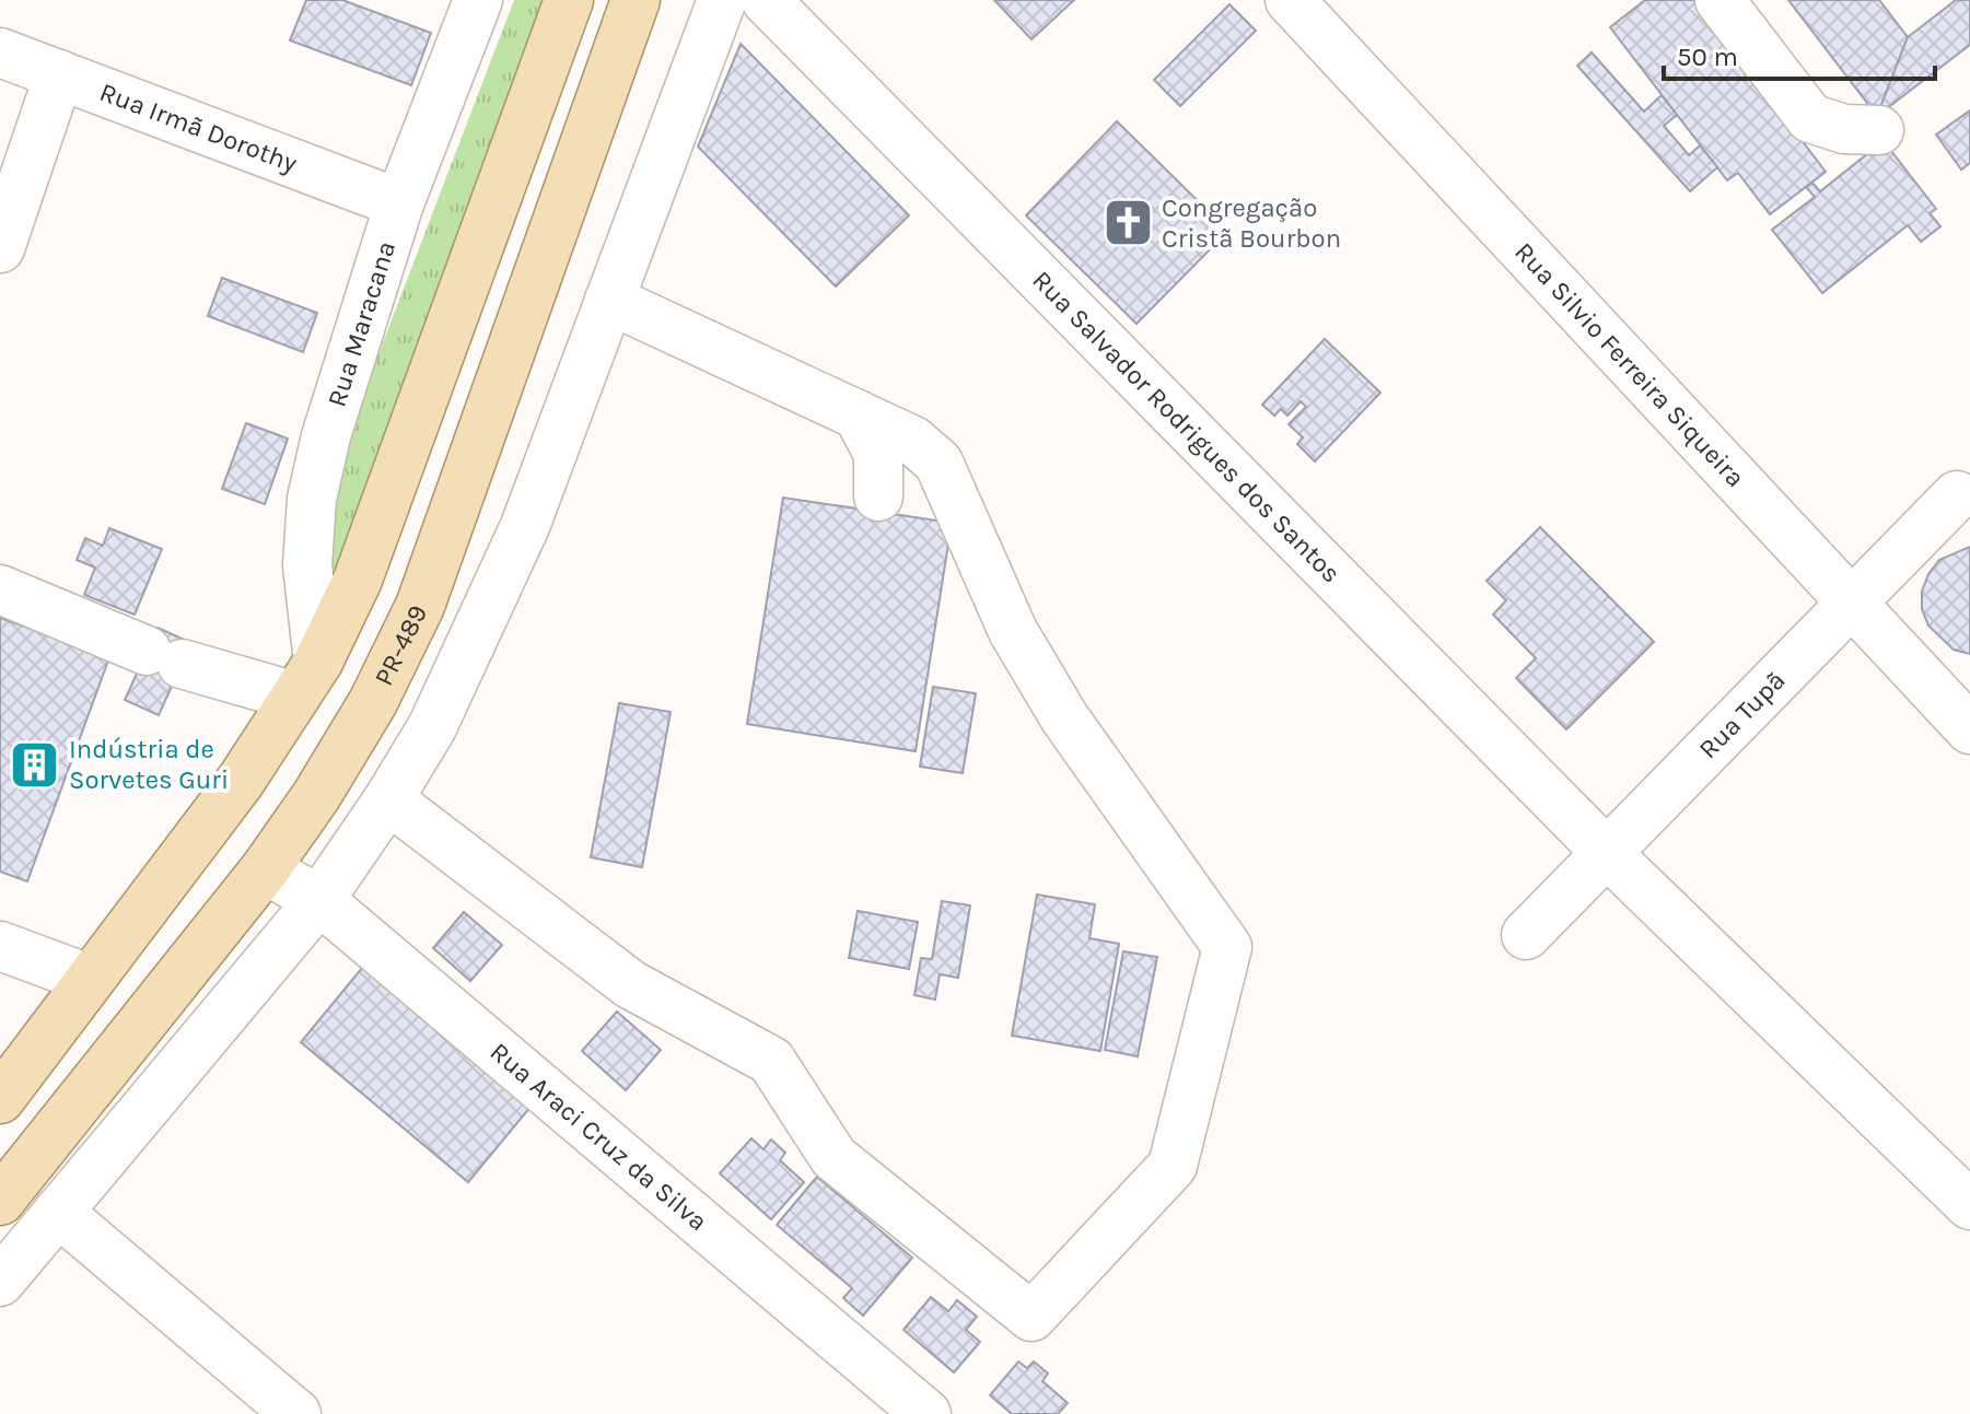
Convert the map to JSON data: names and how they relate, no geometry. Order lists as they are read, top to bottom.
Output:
{
  "streets": {
    "main road": ["PR-489"],
    "street": [
      "Rua Irmã Dorothy",
      "Rua Maracana",
      "Rua Silvio Ferreira Siqueira",
      "Rua Salvador Rodrigues dos Santos",
      "Rua Tupã",
      "Rua Araci Cruz da Silva"
    ]
  },
  "crossings": [
    ["Rua Irmã Dorothy", "Rua Maracana"],
    ["Rua Silvio Ferreira Siqueira", "Rua Tupã"],
    ["Rua Salvador Rodrigues dos Santos", "Rua Tupã"],
    ["PR-489", "Rua Araci Cruz da Silva"]
  ],
  "places": {
    "church": ["Congregação Cristã Bourbon"],
    "building": ["Indústria de Sorvetes Guri"]
  },
  "scale_bar": "50 m"
}
